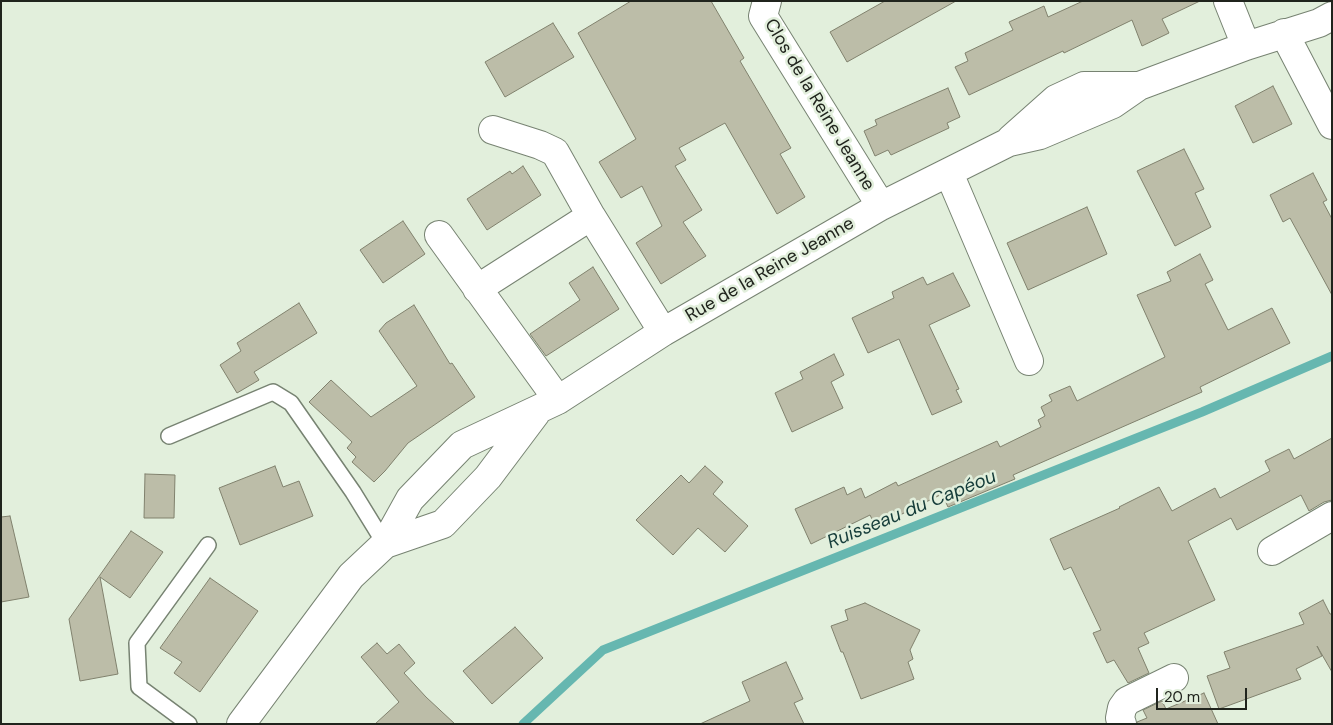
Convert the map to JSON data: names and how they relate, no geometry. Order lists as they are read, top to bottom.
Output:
{
  "streets": {
    "street": ["Clos de la Reine Jeanne", "Rue de la Reine Jeanne"]
  },
  "crossings": [
    ["Clos de la Reine Jeanne", "Rue de la Reine Jeanne"]
  ],
  "water": ["Ruisseau du Capéou"],
  "scale_bar": "20 m"
}
